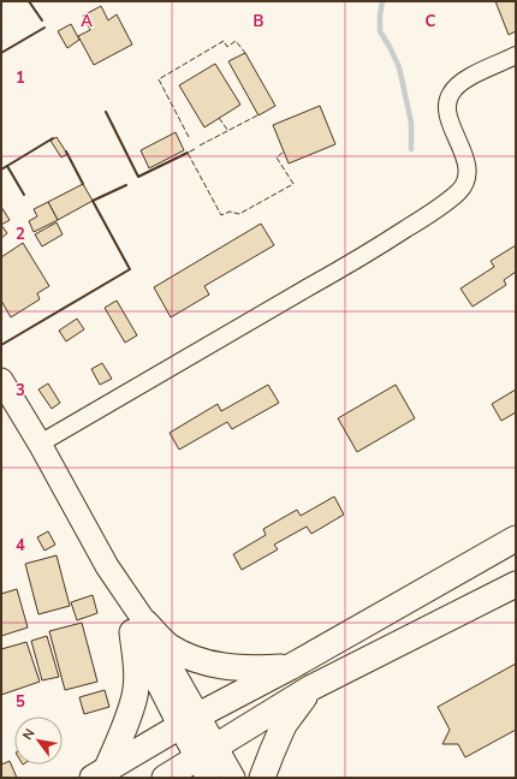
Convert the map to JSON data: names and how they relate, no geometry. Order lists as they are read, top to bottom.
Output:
{
  "north": "top left",
  "grid": {
    "columns": ["A", "B", "C"],
    "rows": [
      "1",
      "2",
      "3",
      "4",
      "5"
    ]
  }
}
